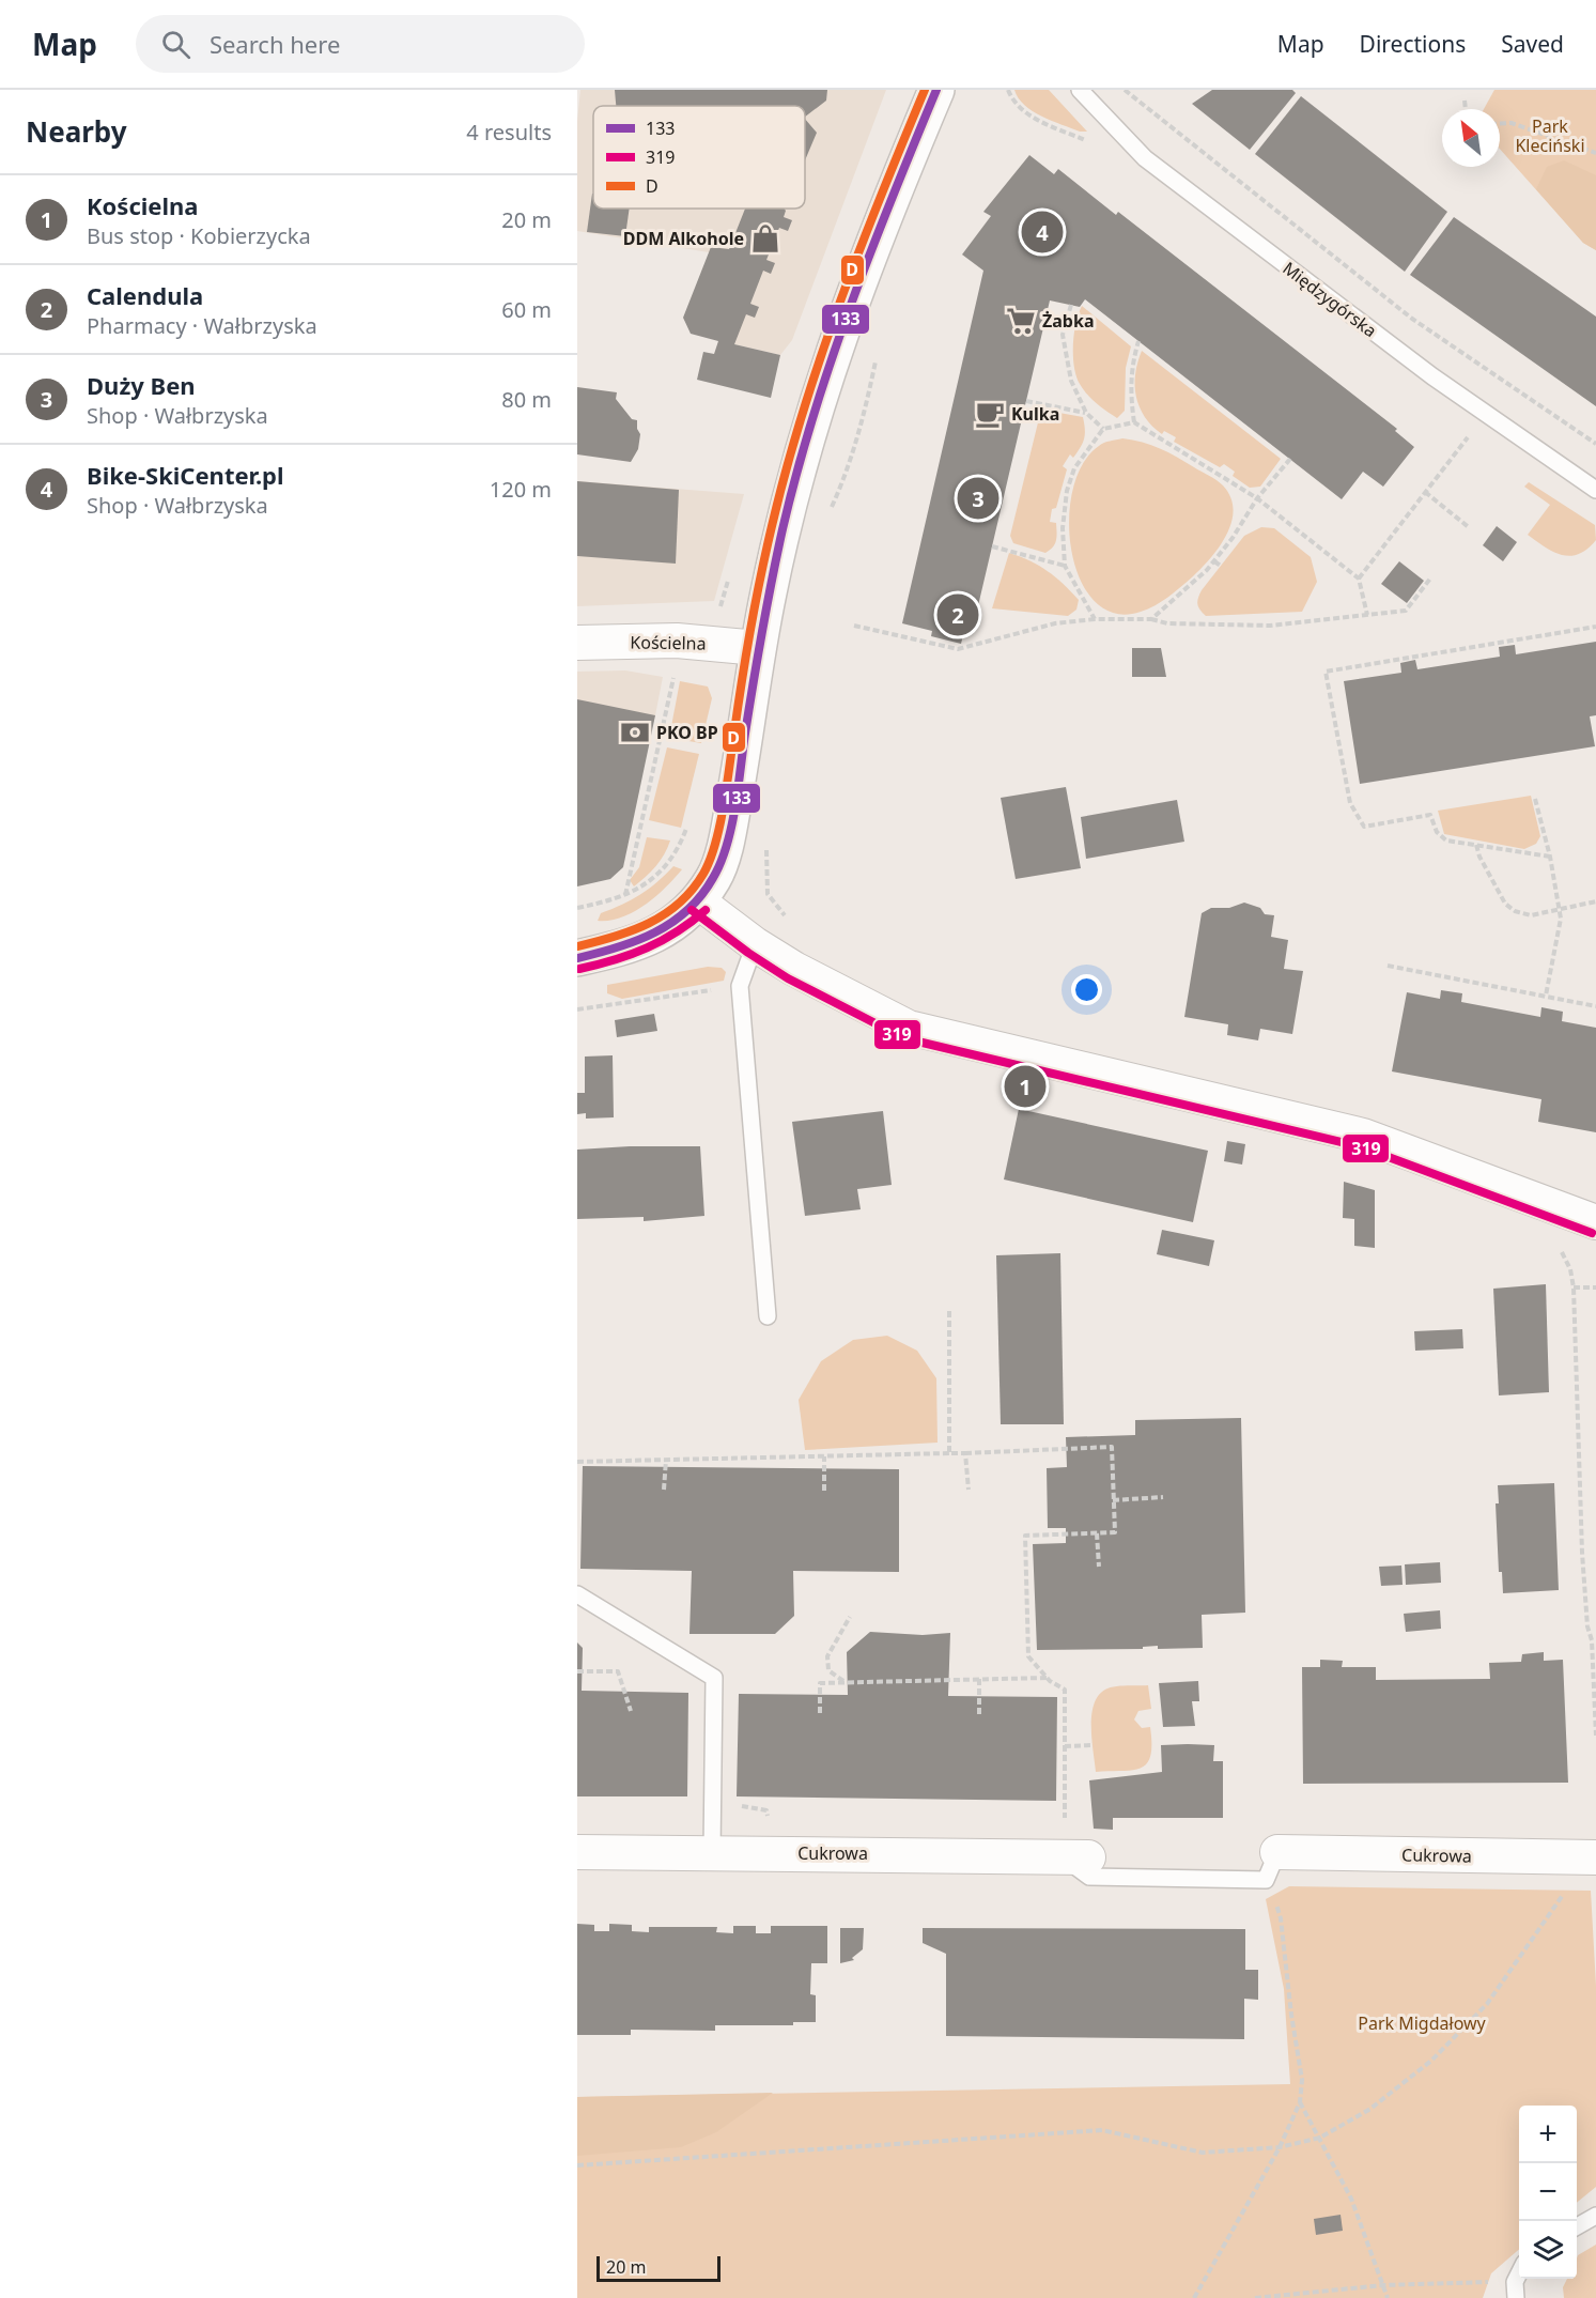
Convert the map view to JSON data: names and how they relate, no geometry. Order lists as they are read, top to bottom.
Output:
{
  "streets": {
    "street": ["Kościelna", "Cukrowa"],
    "lane": ["Międzygórska"]
  },
  "parks": ["Park Kleciński", "Park Migdałowy"],
  "places": {
    "shop": ["DDM Alkohole"],
    "supermarket": ["Żabka"],
    "cafe": ["Kulka"],
    "bank": ["PKO BP"]
  },
  "lines": ["transit line 133", "transit line D", "transit line 319"],
  "legend": ["133", "319", "D"],
  "scale_bar": "20 m",
  "north": "top left",
  "page": {
    "header": "Map",
    "search": "Search here",
    "nav": ["Map", "Directions", "Saved"],
    "heading": ["Nearby", "4 results"],
    "list": [
      {
        "mark": "1",
        "name": "Kościelna",
        "note": "Bus stop · Kobierzycka",
        "value": "20 m"
      },
      {
        "mark": "2",
        "name": "Calendula",
        "note": "Pharmacy · Wałbrzyska",
        "value": "60 m"
      },
      {
        "mark": "3",
        "name": "Duży Ben",
        "note": "Shop · Wałbrzyska",
        "value": "80 m"
      },
      {
        "mark": "4",
        "name": "Bike-SkiCenter.pl",
        "note": "Shop · Wałbrzyska",
        "value": "120 m"
      }
    ],
    "pins": [
      "4",
      "3",
      "2",
      "1"
    ],
    "map_buttons": ["+", "−"],
    "scale": "20 m"
  }
}
